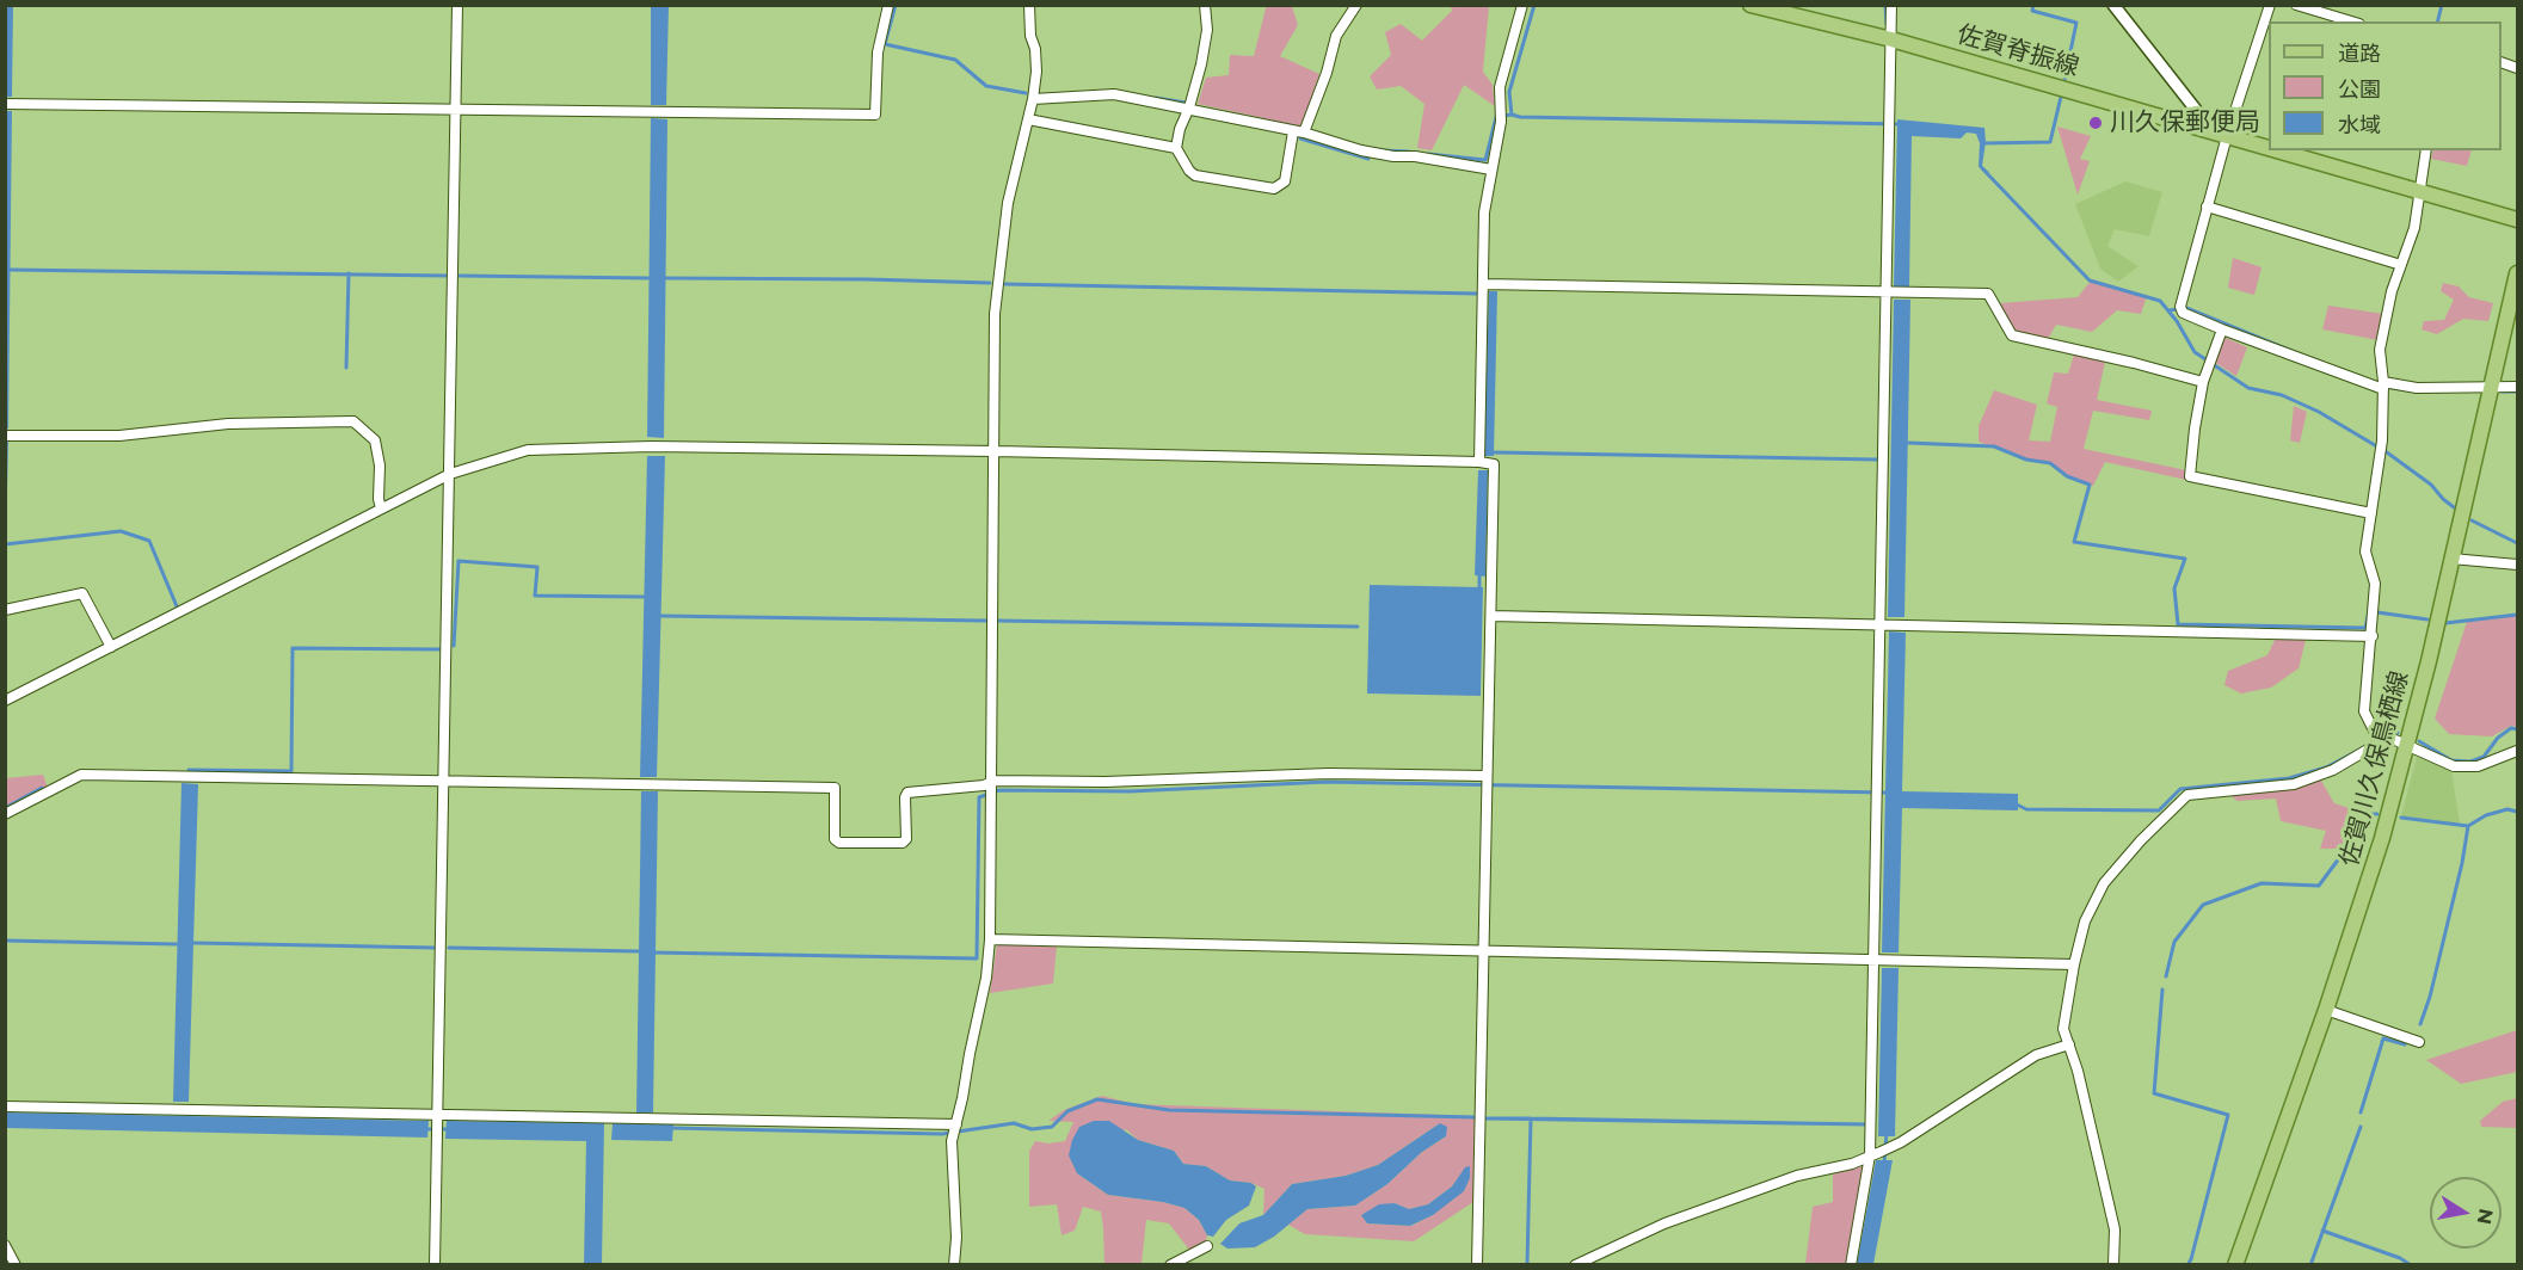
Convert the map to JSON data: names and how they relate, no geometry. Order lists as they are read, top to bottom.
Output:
{
  "streets": {
    "main road": ["佐賀脊振線", "佐賀川久保鳥栖線"]
  },
  "places": ["川久保郵便局"],
  "legend": ["道路", "公園", "水域"],
  "north": "right"
}
